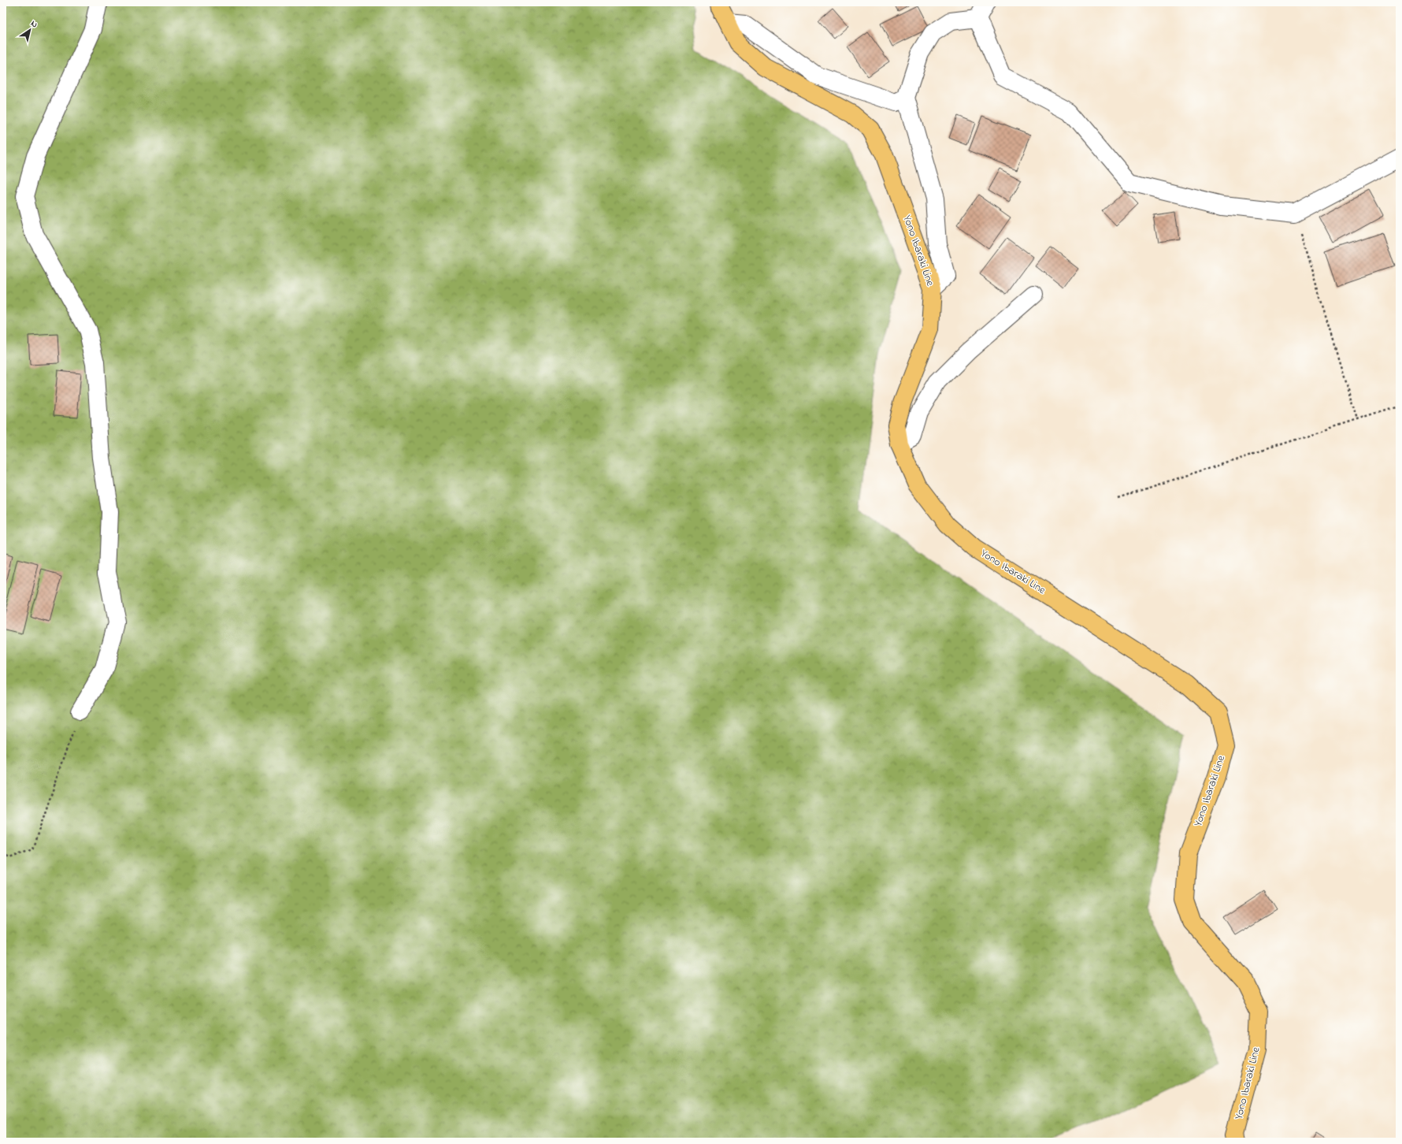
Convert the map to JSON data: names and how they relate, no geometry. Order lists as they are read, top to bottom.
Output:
{
  "streets": {
    "main road": ["Yono Ibaraki Line"]
  },
  "north": "top right"
}
